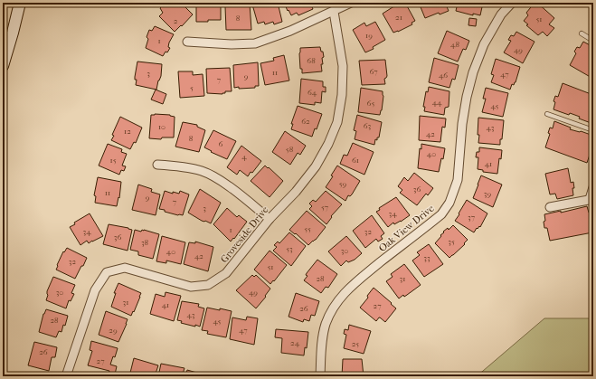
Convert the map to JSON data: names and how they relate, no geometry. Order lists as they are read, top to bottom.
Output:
{
  "streets": {
    "street": ["Oak View Drive", "Groveside Drive"]
  },
  "house_numbers": [
    "21",
    "8",
    "51",
    "2",
    "19",
    "1",
    "48",
    "49",
    "68",
    "67",
    "11",
    "3",
    "47",
    "46",
    "9",
    "7",
    "5",
    "64",
    "44",
    "65",
    "45",
    "62",
    "63",
    "10",
    "43",
    "12",
    "42",
    "8",
    "6",
    "58",
    "40",
    "4",
    "15",
    "61",
    "41",
    "59",
    "36",
    "11",
    "39",
    "9",
    "7",
    "57",
    "3",
    "34",
    "37",
    "55",
    "1",
    "34",
    "32",
    "36",
    "35",
    "38",
    "53",
    "30",
    "40",
    "42",
    "33",
    "32",
    "51",
    "28",
    "31",
    "30",
    "49",
    "31",
    "41",
    "27",
    "26",
    "43",
    "28",
    "45",
    "29",
    "47",
    "24",
    "25",
    "26",
    "27"
  ]
}
